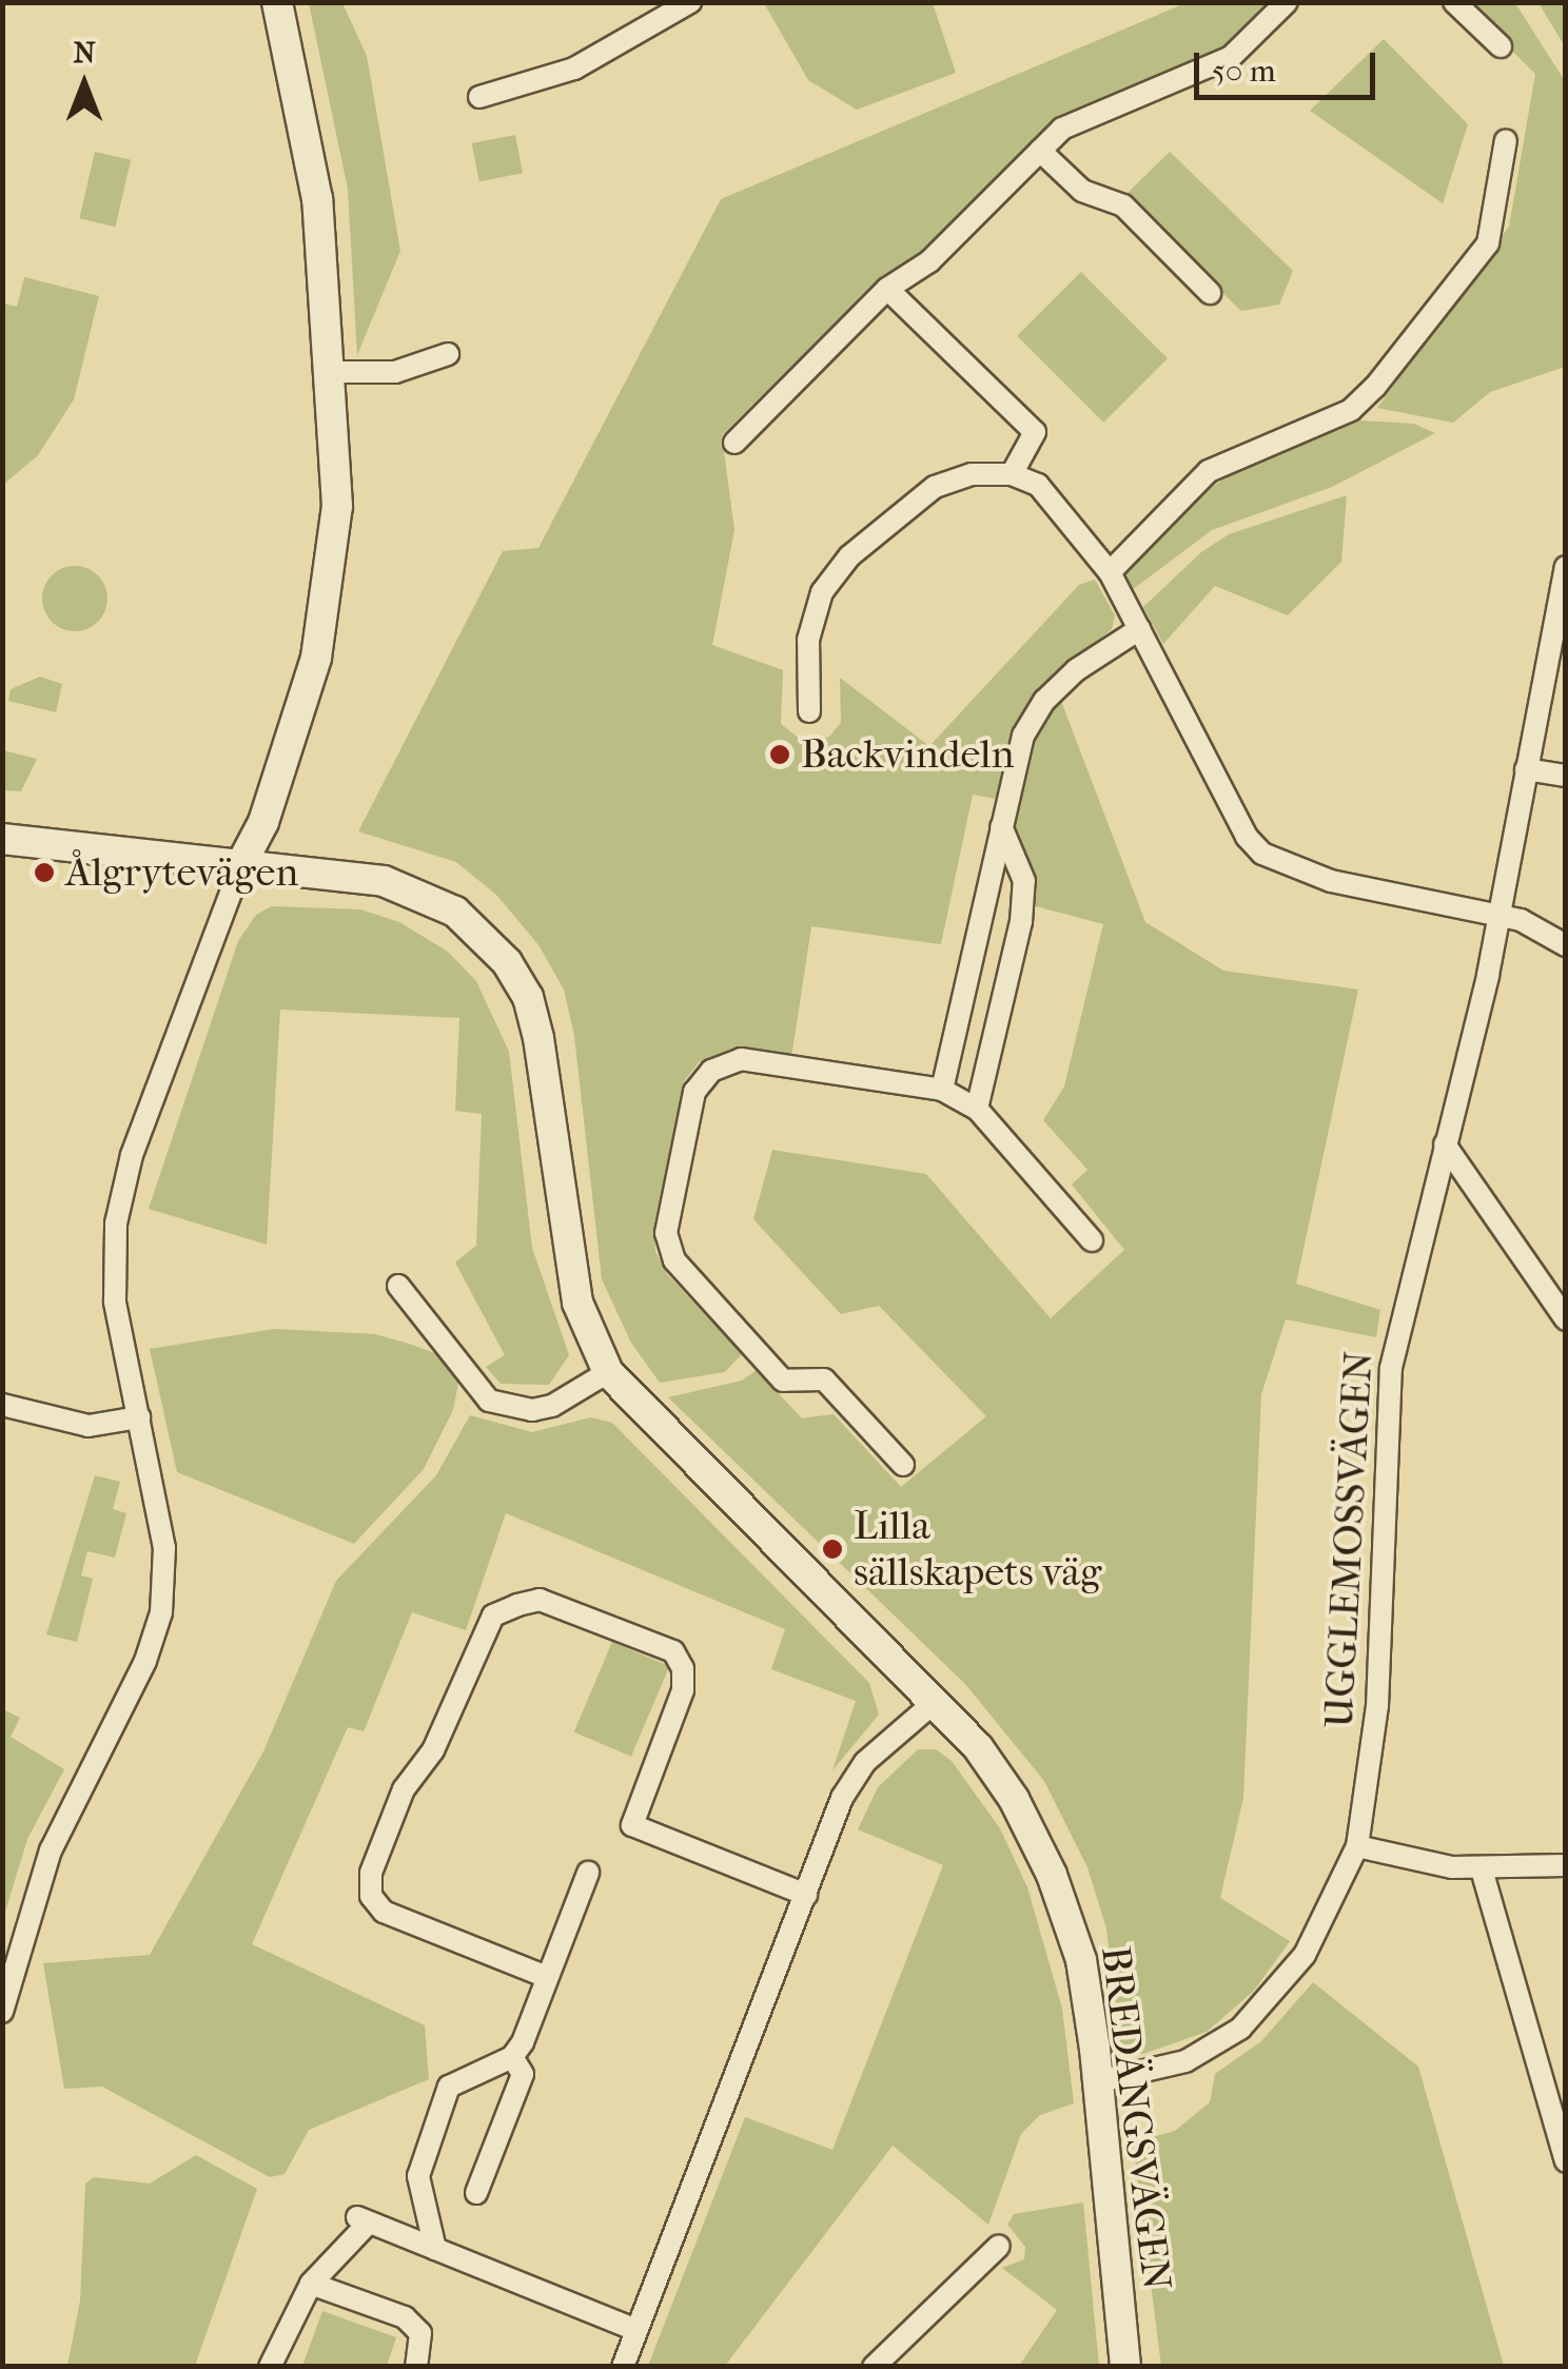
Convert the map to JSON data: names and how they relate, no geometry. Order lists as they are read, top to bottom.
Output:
{
  "streets": {
    "street": ["UGGLEMOSSVÄGEN", "BREDÄNGSVÄGEN"]
  },
  "crossings": [
    ["UGGLEMOSSVÄGEN", "BREDÄNGSVÄGEN"]
  ],
  "places": ["Backvindeln", "Ålgrytevägen", "Lilla sällskapets väg"],
  "scale_bar": "50 m",
  "north": "top"
}
